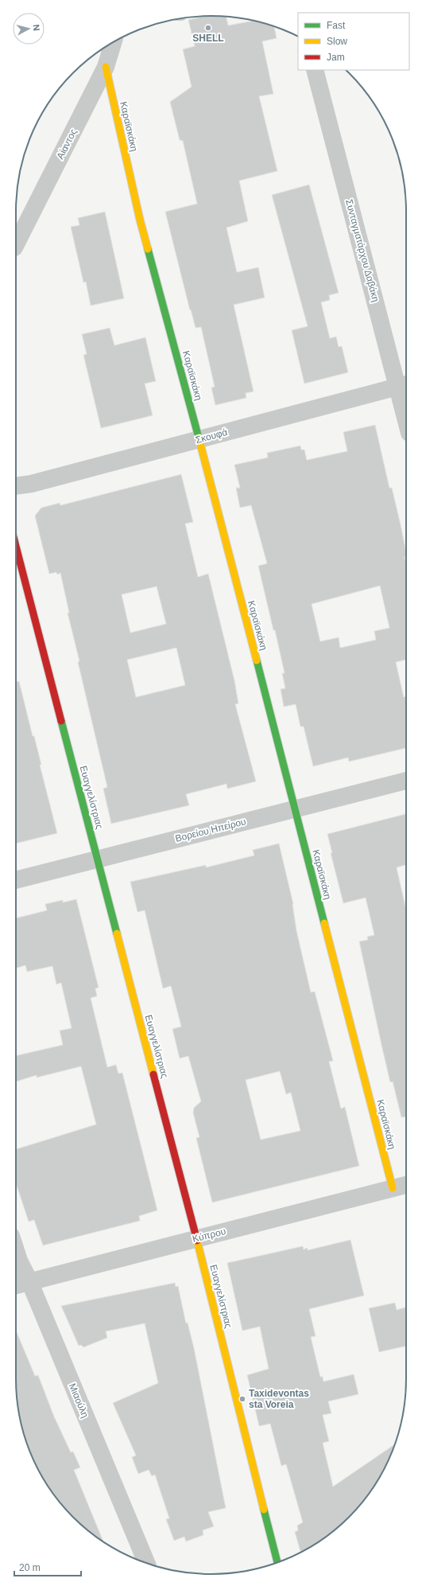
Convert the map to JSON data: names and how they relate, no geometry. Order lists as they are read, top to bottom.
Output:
{
  "streets": {
    "street": [
      "Καραϊσκάκη",
      "Αίαντος",
      "Συνταγματάρχου Δαβάκη",
      "Σκουφά",
      "Ευαγγελίστριας",
      "Βορείου Ηπείρου",
      "Κύπρου",
      "Μιαούλη"
    ]
  },
  "crossings": [
    ["Καραϊσκάκη", "Αίαντος"],
    ["Καραϊσκάκη", "Σκουφά"],
    ["Καραϊσκάκη", "Βορείου Ηπείρου"],
    ["Καραϊσκάκη", "Κύπρου"],
    ["Συνταγματάρχου Δαβάκη", "Σκουφά"],
    ["Ευαγγελίστριας", "Βορείου Ηπείρου"],
    ["Ευαγγελίστριας", "Κύπρου"],
    ["Κύπρου", "Μιαούλη"]
  ],
  "places": ["SHELL", "Taxidevontas sta Voreia"],
  "legend": ["Fast", "Slow", "Jam"],
  "scale_bar": "20 m",
  "north": "right"
}
